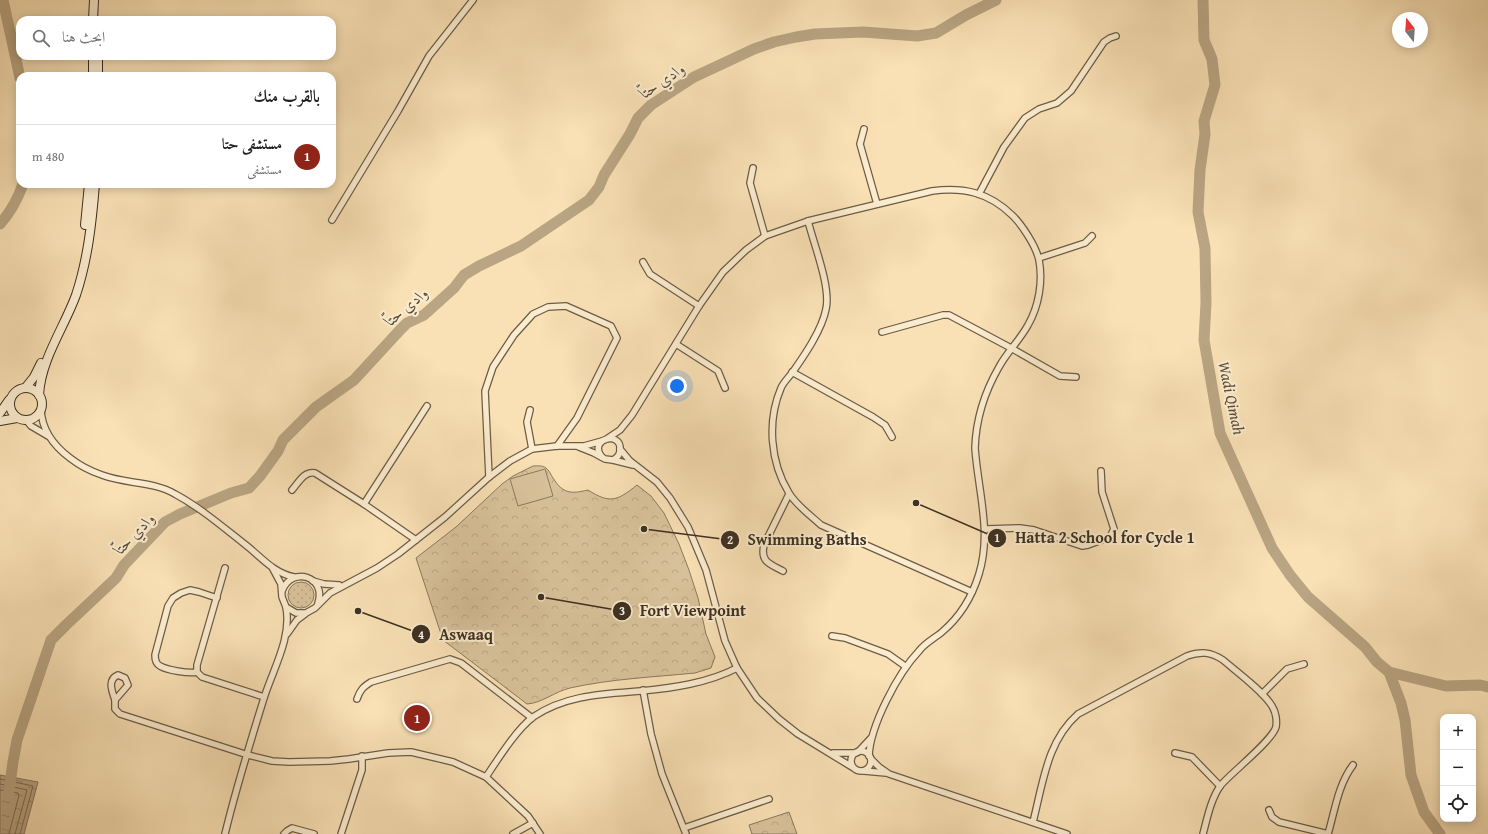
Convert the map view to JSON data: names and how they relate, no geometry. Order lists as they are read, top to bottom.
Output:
{
  "water": ["وادي حتّا", "Wadi Qimah"],
  "places": [
    "Hatta 2 School for Cycle 1",
    "Swimming Baths",
    "Fort Viewpoint",
    "Aswaaq"
  ],
  "north": "top",
  "page": {
    "search": "ابحث هنا",
    "heading": "بالقرب منك",
    "list": [
      {
        "mark": "1",
        "name": "مستشفى حتا",
        "note": "مستشفى",
        "value": "480 m"
      }
    ],
    "pins": "1",
    "map_buttons": ["+", "−"]
  }
}
